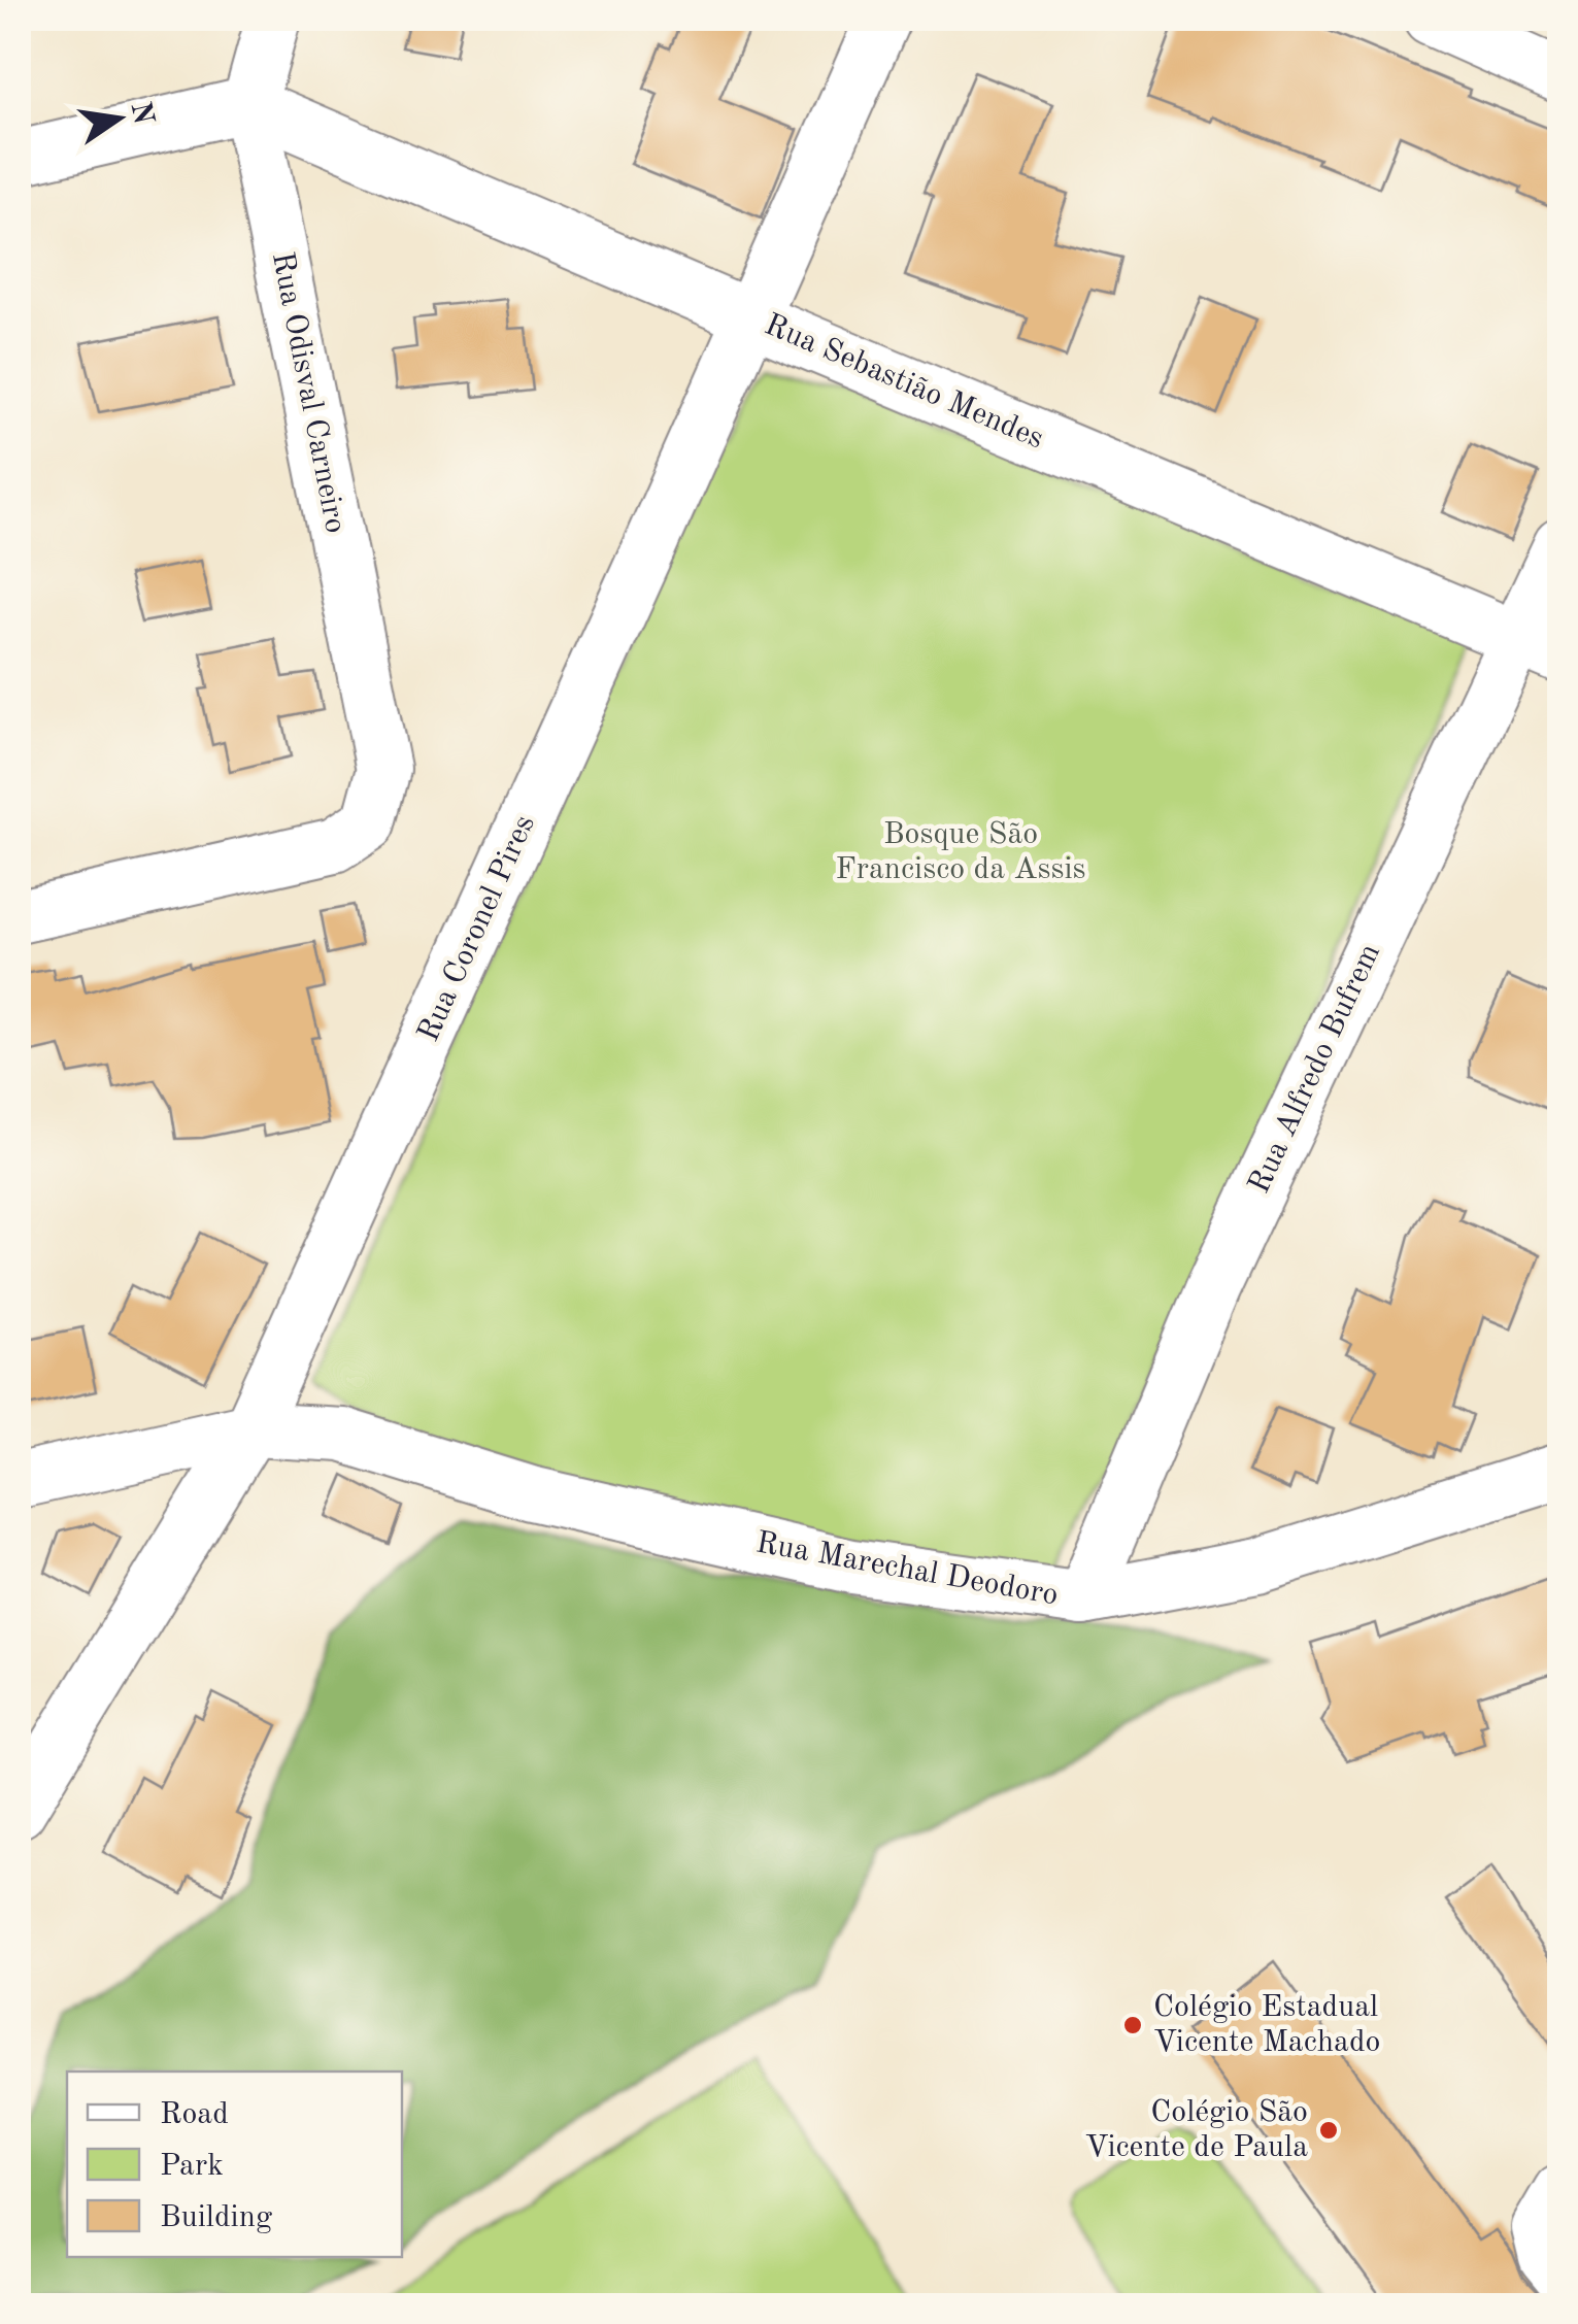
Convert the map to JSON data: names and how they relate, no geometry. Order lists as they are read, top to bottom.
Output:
{
  "streets": {
    "street": [
      "Rua Sebastião Mendes",
      "Rua Odisval Carneiro",
      "Rua Coronel Pires",
      "Rua Alfredo Bufrem",
      "Rua Marechal Deodoro"
    ]
  },
  "crossings": [
    ["Rua Sebastião Mendes", "Rua Odisval Carneiro"],
    ["Rua Sebastião Mendes", "Rua Coronel Pires"],
    ["Rua Sebastião Mendes", "Rua Alfredo Bufrem"],
    ["Rua Coronel Pires", "Rua Marechal Deodoro"],
    ["Rua Alfredo Bufrem", "Rua Marechal Deodoro"]
  ],
  "parks": ["Bosque São Francisco da Assis"],
  "places": ["Colégio Estadual Vicente Machado", "Colégio São Vicente de Paula"],
  "legend": ["Road", "Park", "Building"],
  "north": "right"
}
